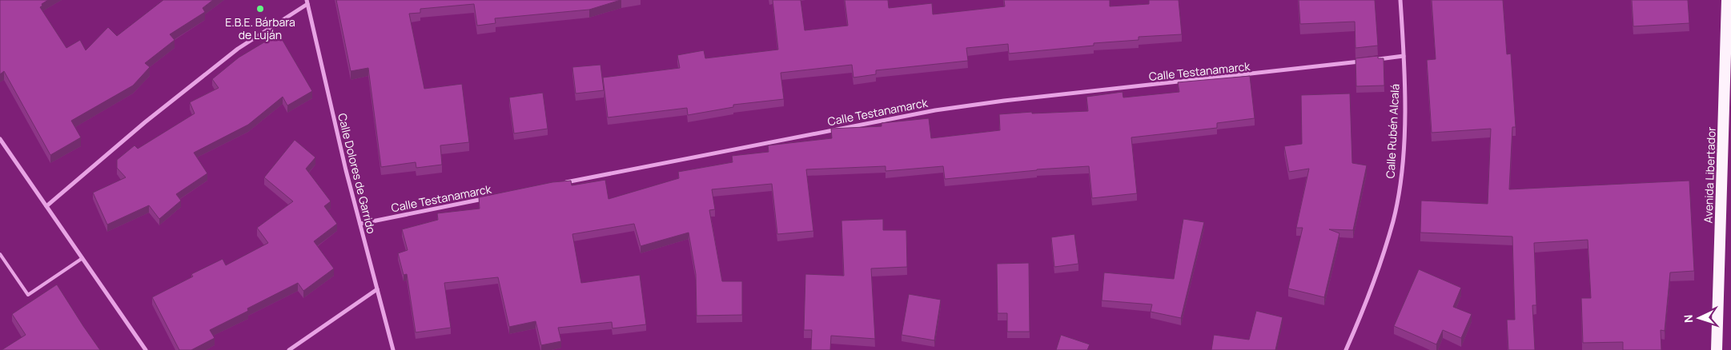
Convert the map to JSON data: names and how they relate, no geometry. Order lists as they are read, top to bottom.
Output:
{
  "streets": {
    "highway": ["Avenida Libertador"],
    "street": ["Calle Testanamarck", "Calle Rubén Alcalá", "Calle Dolores de Garrido"]
  },
  "crossings": [
    ["Calle Testanamarck", "Calle Dolores de Garrido"]
  ],
  "places": ["E.B.E. Bárbara de Luján"],
  "north": "left"
}
